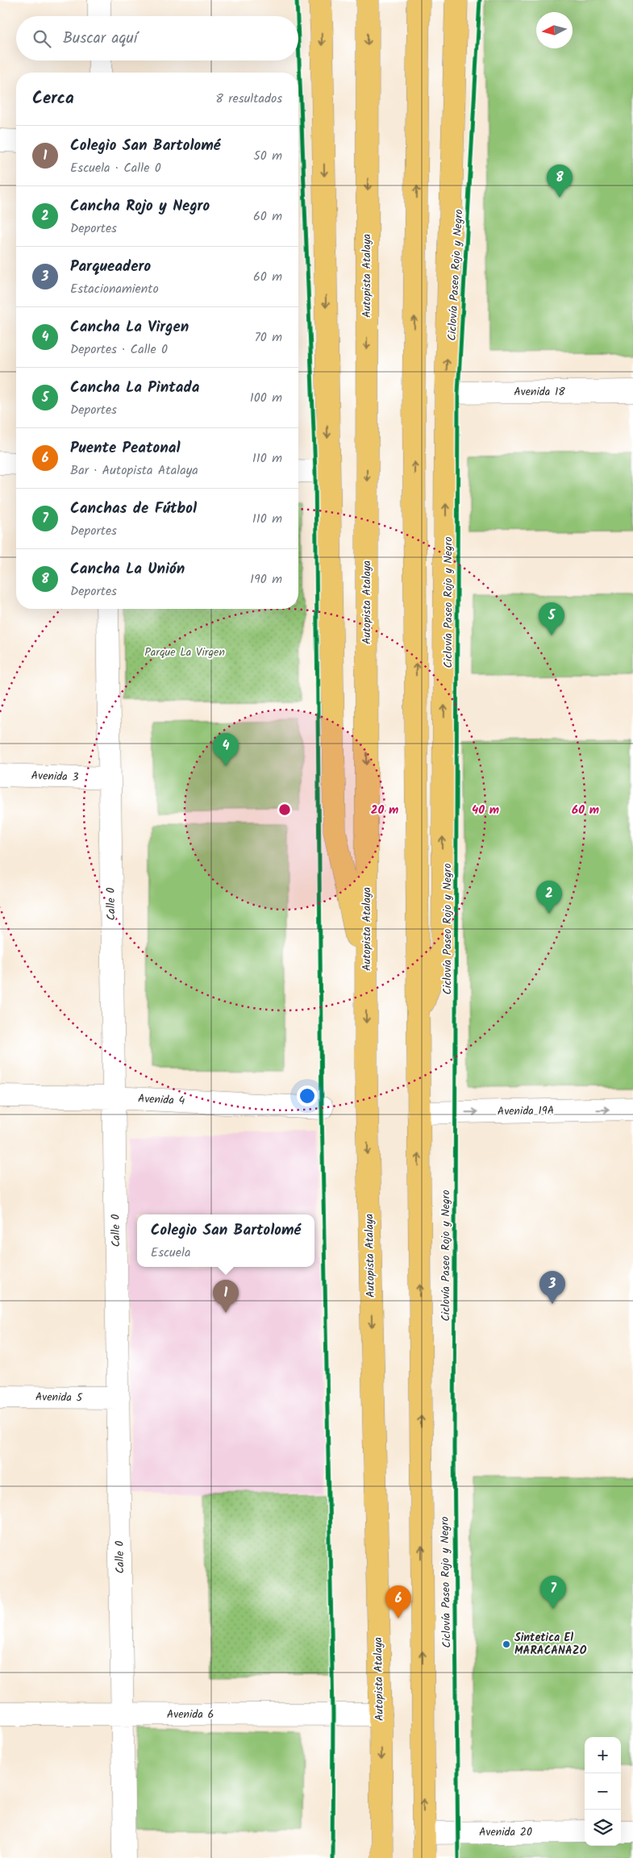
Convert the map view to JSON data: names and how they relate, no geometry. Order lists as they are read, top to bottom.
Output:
{
  "streets": {
    "main road": ["Autopista Atalaya"],
    "street": [
      "Avenida 18",
      "Avenida 3",
      "Calle 0",
      "Avenida 4",
      "Avenida 19A",
      "Avenida 5",
      "Avenida 6",
      "Avenida 20"
    ],
    "cycle path": ["Ciclovía Paseo Rojo y Negro"]
  },
  "crossings": [
    ["Autopista Atalaya", "Avenida 6"],
    ["Avenida 3", "Calle 0"],
    ["Calle 0", "Avenida 4"],
    ["Calle 0", "Avenida 5"],
    ["Calle 0", "Avenida 6"]
  ],
  "one_way": ["Avenida 19A"],
  "parks": ["Parque La Virgen"],
  "places": ["Sintetica El MARACANAZO"],
  "north": "left",
  "page": {
    "search": "Buscar aquí",
    "heading": ["Cerca", "8 resultados"],
    "list": [
      {
        "mark": "1",
        "name": "Colegio San Bartolomé",
        "note": "Escuela · Calle 0",
        "value": "50 m"
      },
      {
        "mark": "2",
        "name": "Cancha Rojo y Negro",
        "note": "Deportes",
        "value": "60 m"
      },
      {
        "mark": "3",
        "name": "Parqueadero",
        "note": "Estacionamiento",
        "value": "60 m"
      },
      {
        "mark": "4",
        "name": "Cancha La Virgen",
        "note": "Deportes · Calle 0",
        "value": "70 m"
      },
      {
        "mark": "5",
        "name": "Cancha La Pintada",
        "note": "Deportes",
        "value": "100 m"
      },
      {
        "mark": "6",
        "name": "Puente Peatonal",
        "note": "Bar · Autopista Atalaya",
        "value": "110 m"
      },
      {
        "mark": "7",
        "name": "Canchas de Fútbol",
        "note": "Deportes",
        "value": "110 m"
      },
      {
        "mark": "8",
        "name": "Cancha La Unión",
        "note": "Deportes",
        "value": "190 m"
      }
    ],
    "pins": [
      "8",
      "5",
      "4",
      "2",
      "3",
      "1",
      "7",
      "6"
    ],
    "popup": ["Colegio San Bartolomé", "Escuela"],
    "map_buttons": ["+", "−"]
  },
  "rings": ["20 m", "40 m", "60 m"]
}
